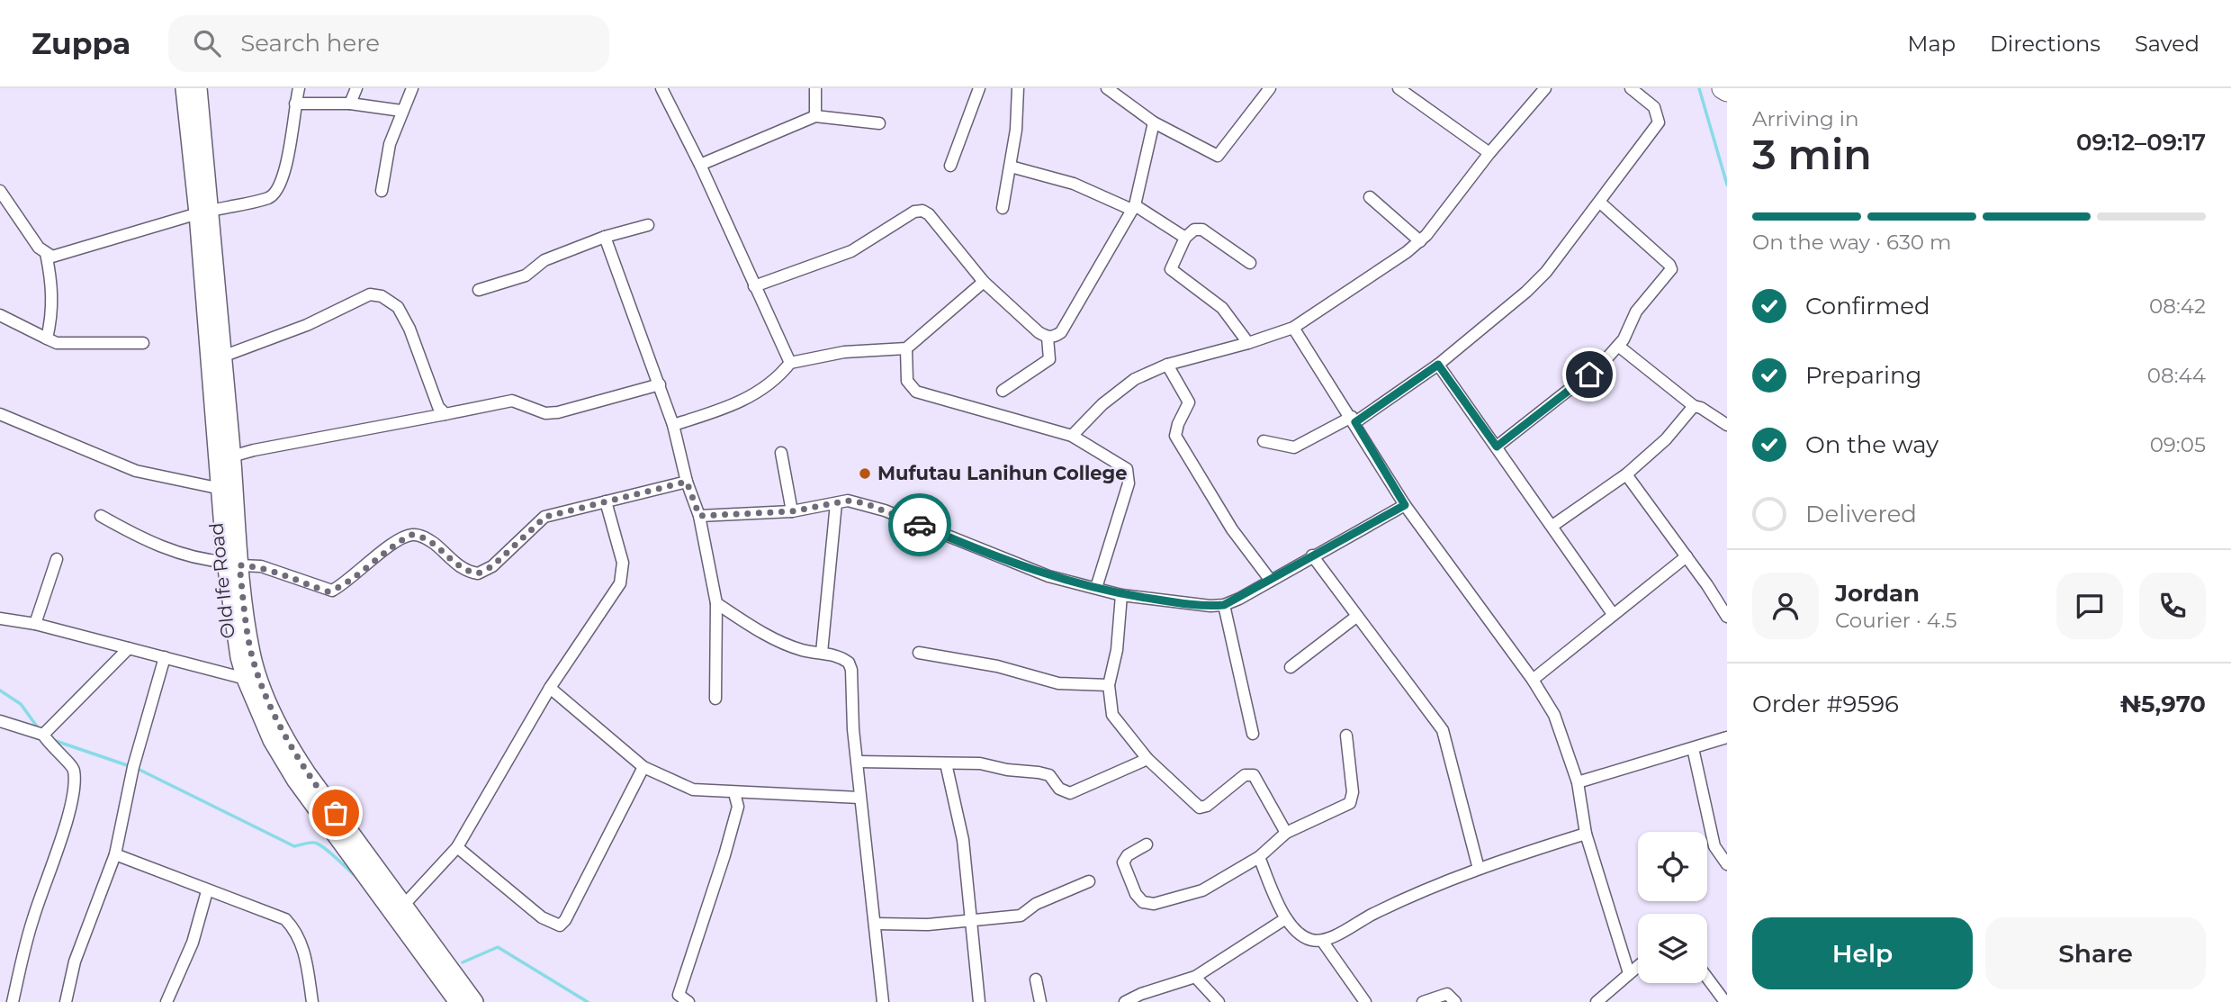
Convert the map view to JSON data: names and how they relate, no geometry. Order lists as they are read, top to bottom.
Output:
{
  "streets": {
    "main road": ["Old Ife Road"]
  },
  "places": ["Mufutau Lanihun College"],
  "page": {
    "header": "Zuppa",
    "search": "Search here",
    "nav": ["Map", "Directions", "Saved"],
    "heading": ["3 min", "Arriving in", "09:12–09:17"],
    "panel": [
      "Jordan",
      "Courier · 4.5",
      "Order #9596",
      "₦5,970"
    ],
    "bar": "On the way · 630 m",
    "list": [
      ["Confirmed", "08:42"],
      ["Preparing", "08:44"],
      ["On the way", "09:05"],
      "Delivered"
    ],
    "buttons": ["Help", "Share"]
  }
}
